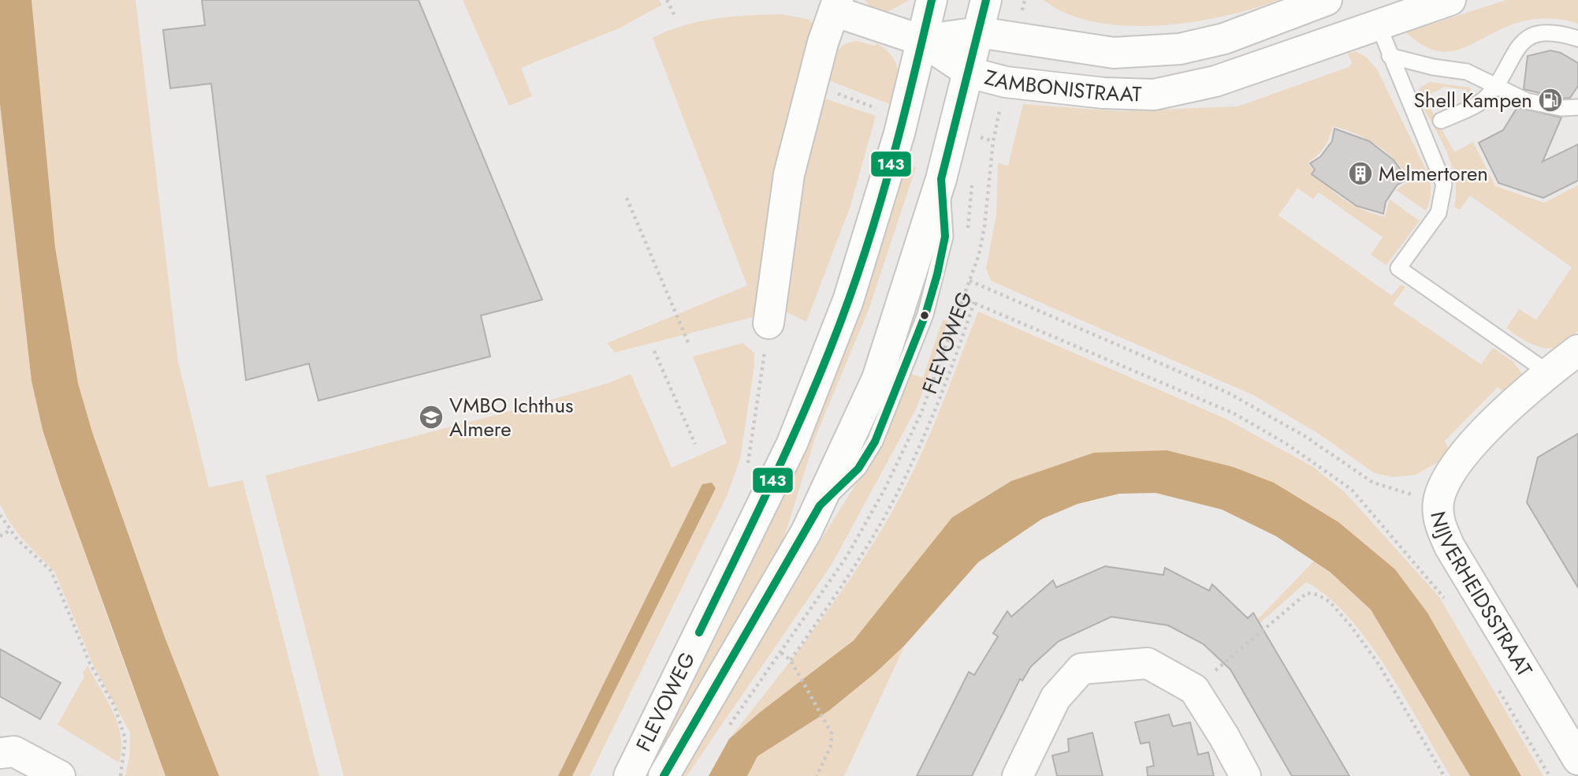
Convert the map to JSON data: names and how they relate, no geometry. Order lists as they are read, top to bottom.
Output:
{
  "streets": {
    "street": ["ZAMBONISTRAAT", "FLEVOWEG", "NIJVERHEIDSSTRAAT"]
  },
  "crossings": [
    ["ZAMBONISTRAAT", "FLEVOWEG"],
    ["FLEVOWEG", "NIJVERHEIDSSTRAAT"]
  ],
  "places": {
    "fuel station": ["Shell Kampen"],
    "building": ["Melmertoren"],
    "school or university": ["VMBO Ichthus Almere"]
  },
  "lines": ["transit line 143"]
}
